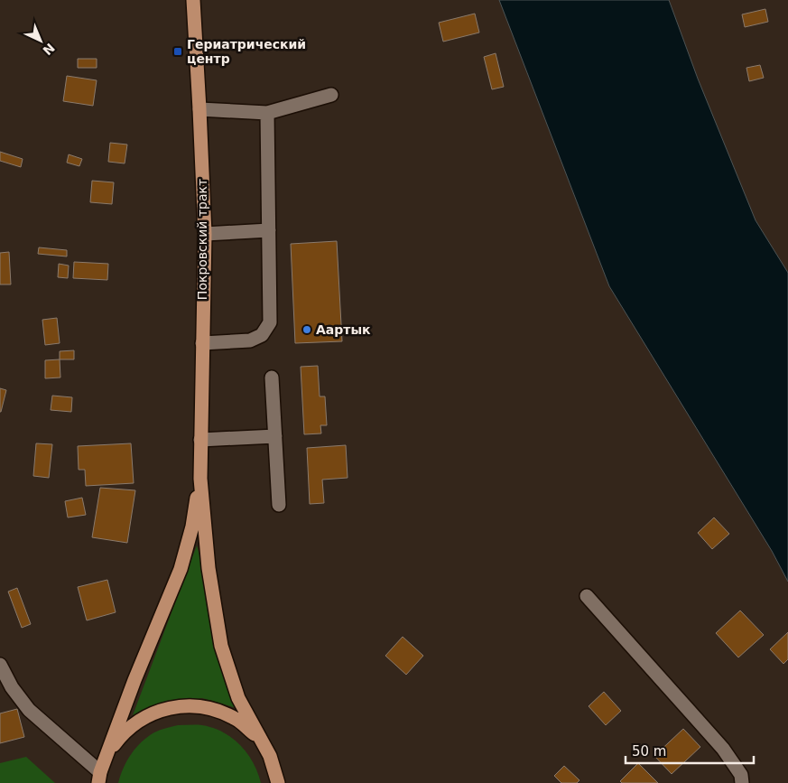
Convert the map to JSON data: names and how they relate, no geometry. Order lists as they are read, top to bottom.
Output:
{
  "streets": {
    "main road": ["Покровский тракт"]
  },
  "places": {
    "transit": ["Гериатрический центр"],
    "other": ["Аартык"]
  },
  "scale_bar": "50 m",
  "north": "bottom right"
}
